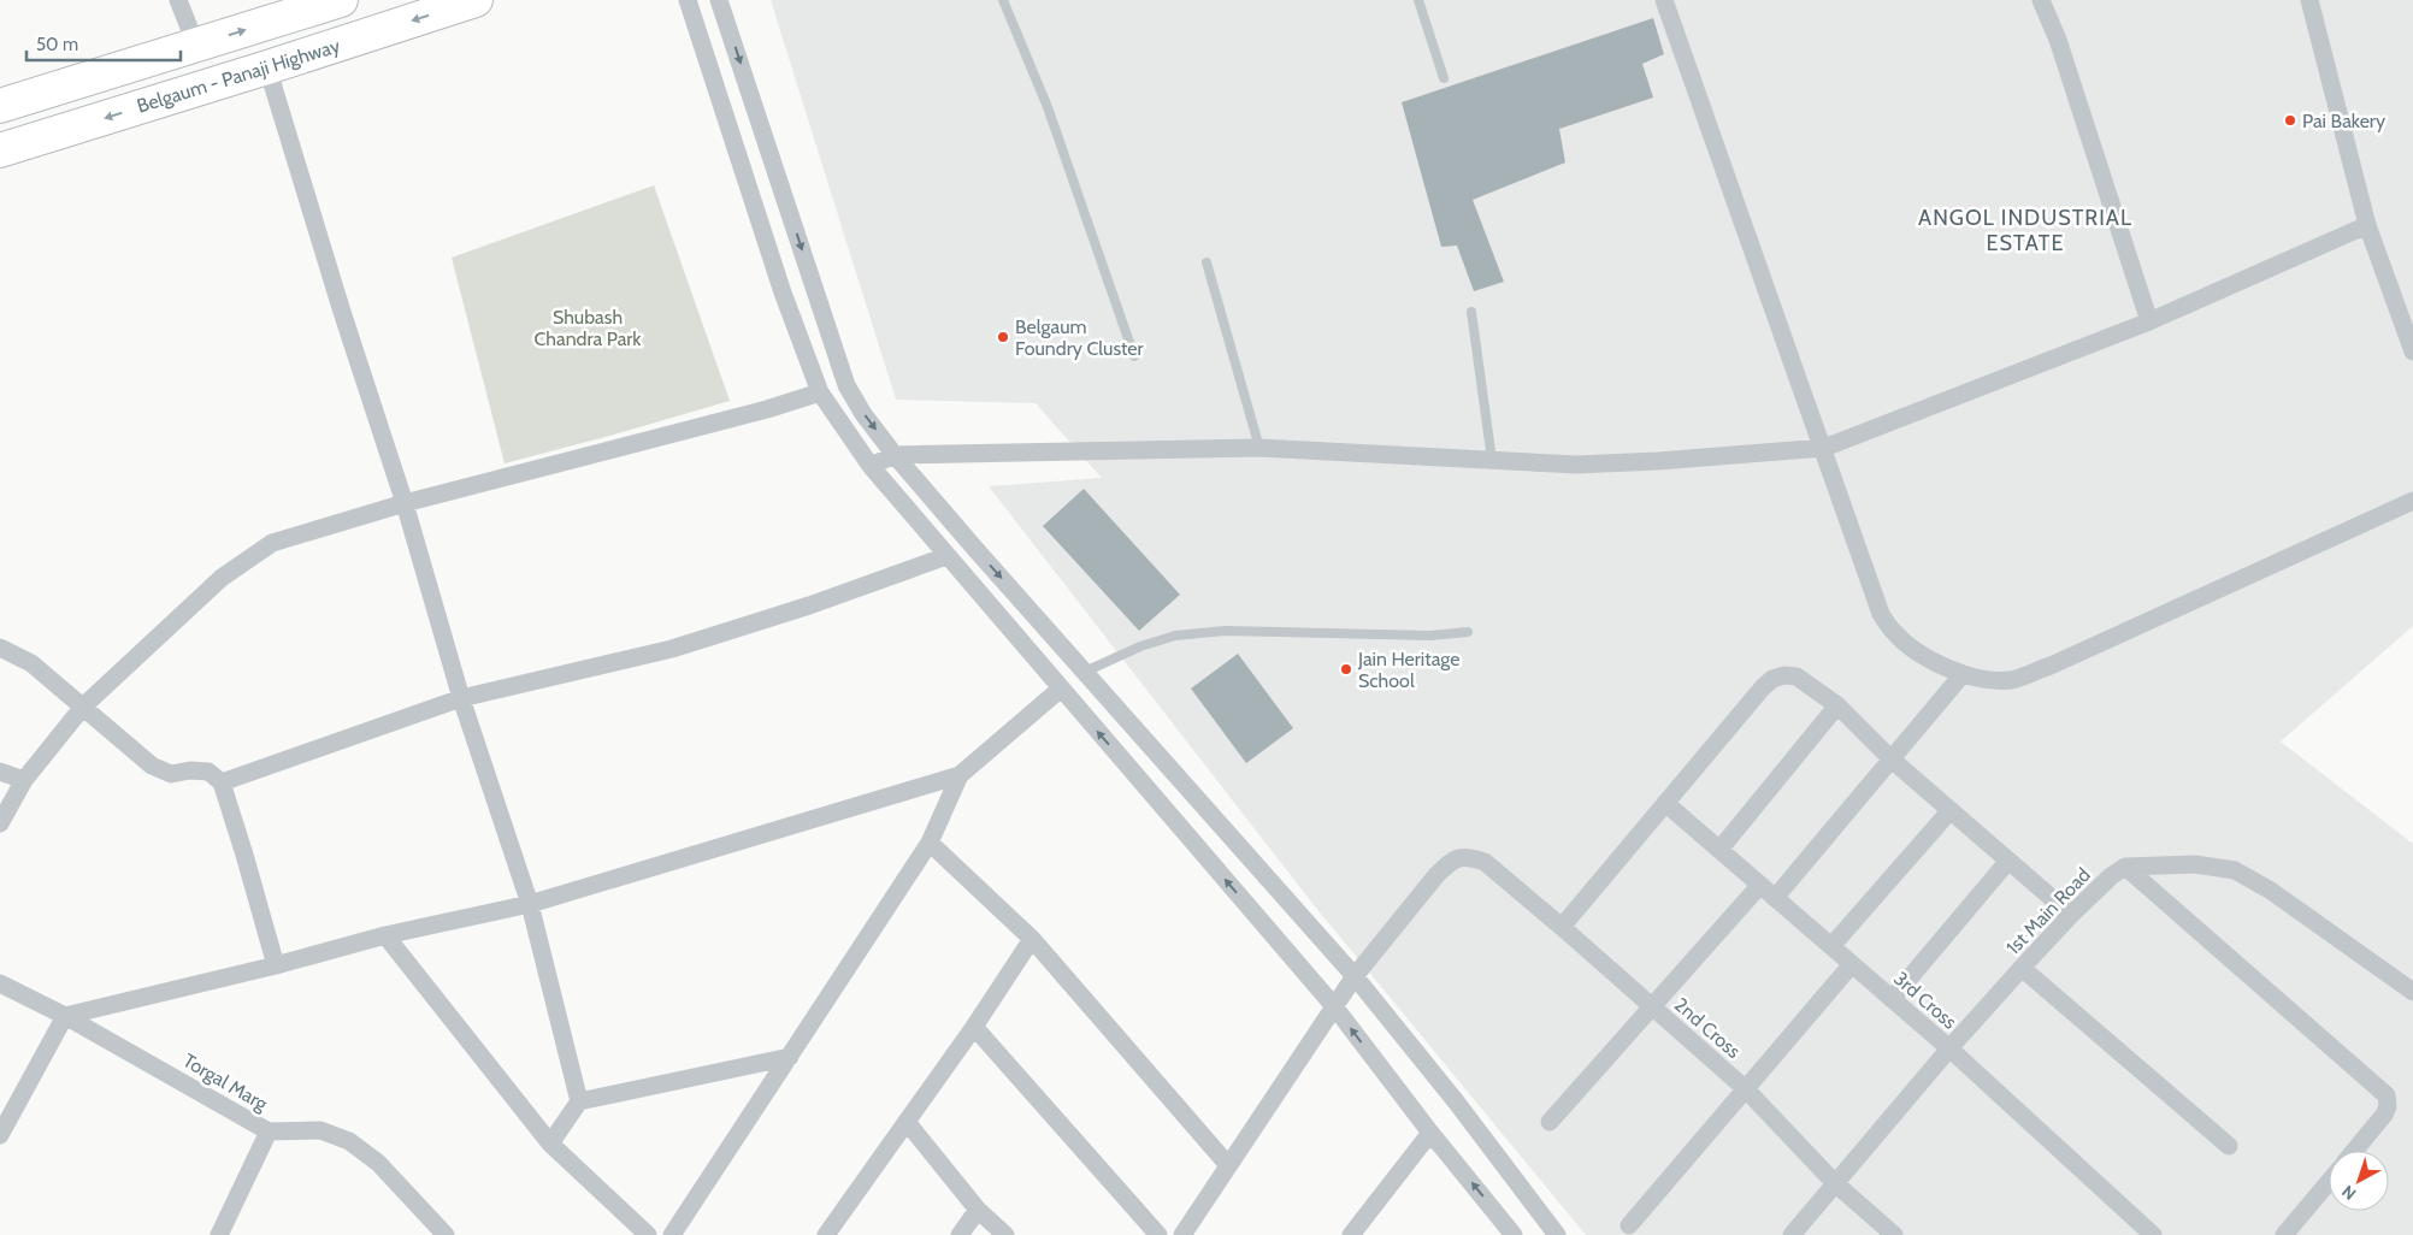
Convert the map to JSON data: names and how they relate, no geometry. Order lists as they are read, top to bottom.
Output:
{
  "streets": {
    "highway": ["Belgaum - Panaji Highway"],
    "street": [
      "1st Main Road",
      "3rd Cross",
      "2nd Cross",
      "Torgal Marg"
    ]
  },
  "crossings": [
    ["1st Main Road", "3rd Cross"],
    ["1st Main Road", "2nd Cross"]
  ],
  "districts": ["ANGOL INDUSTRIAL ESTATE"],
  "parks": ["Shubash Chandra Park"],
  "places": ["Pai Bakery", "Belgaum Foundry Cluster", "Jain Heritage School"],
  "scale_bar": "50 m",
  "north": "bottom left"
}
